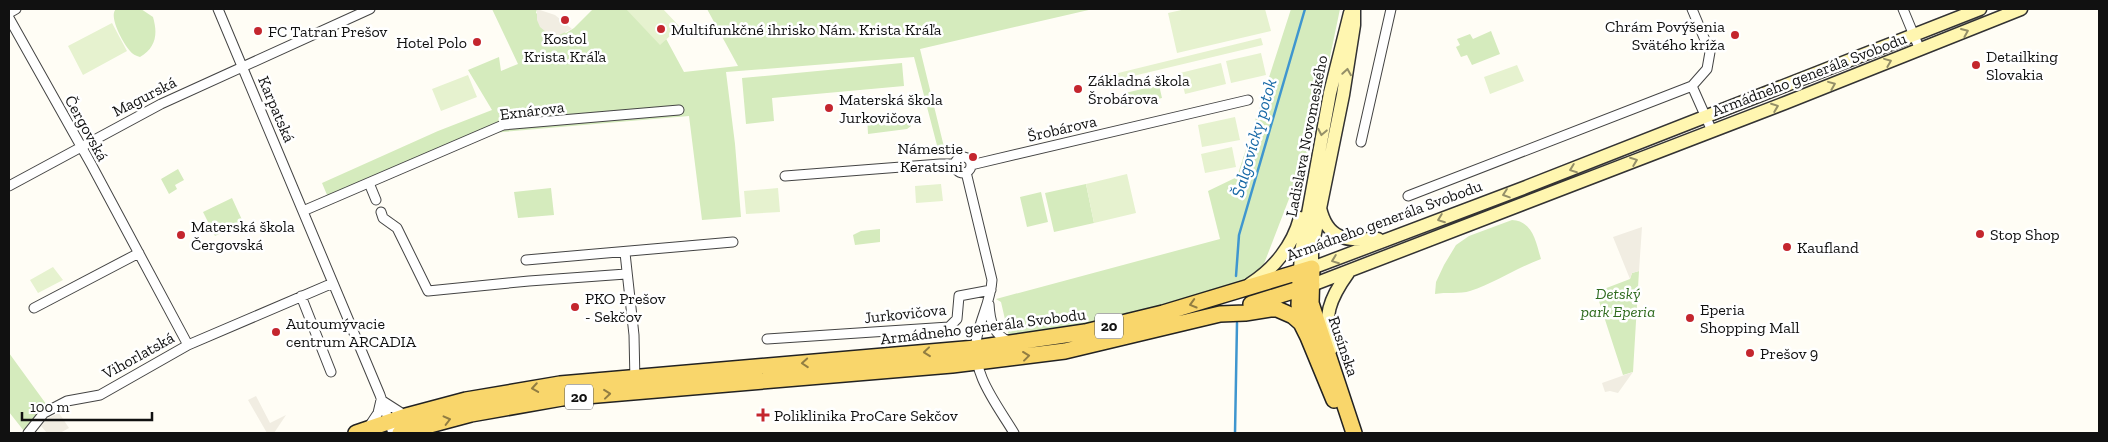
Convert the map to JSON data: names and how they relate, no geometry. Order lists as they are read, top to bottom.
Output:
{
  "streets": {
    "main road": ["Armádneho generála Svobodu", "20", "Rusínska"],
    "street": [
      "Magurská",
      "Karpatská",
      "Exnárova",
      "Čergovská",
      "Šrobárova",
      "Ladislava Novomeského",
      "Jurkovičova",
      "Vihorlatská"
    ]
  },
  "crossings": [
    ["Armádneho generála Svobodu", "Ladislava Novomeského"],
    ["Armádneho generála Svobodu", "Rusínska"],
    ["Magurská", "Karpatská"],
    ["Magurská", "Čergovská"],
    ["Karpatská", "Exnárova"],
    ["Čergovská", "Vihorlatská"]
  ],
  "water": ["Šalgovícky potok"],
  "parks": ["Detský park Eperia"],
  "places": {
    "other": [
      "Kostol Krista Kráľa",
      "Multifunkčné ihrisko Nám. Krista Kráľa",
      "FC Tatran Prešov",
      "Chrám Povýšenia Svätého kríža",
      "Hotel Polo",
      "Detailking Slovakia",
      "Základná škola Šrobárova",
      "Materská škola Jurkovičova",
      "Námestie Keratsini",
      "Stop Shop",
      "Materská škola Čergovská",
      "Kaufland",
      "PKO Prešov - Sekčov",
      "Eperia Shopping Mall",
      "Autoumývacie centrum ARCADIA",
      "Prešov 9"
    ],
    "health": ["Poliklinika ProCare Sekčov"]
  },
  "scale_bar": "100 m"
}
